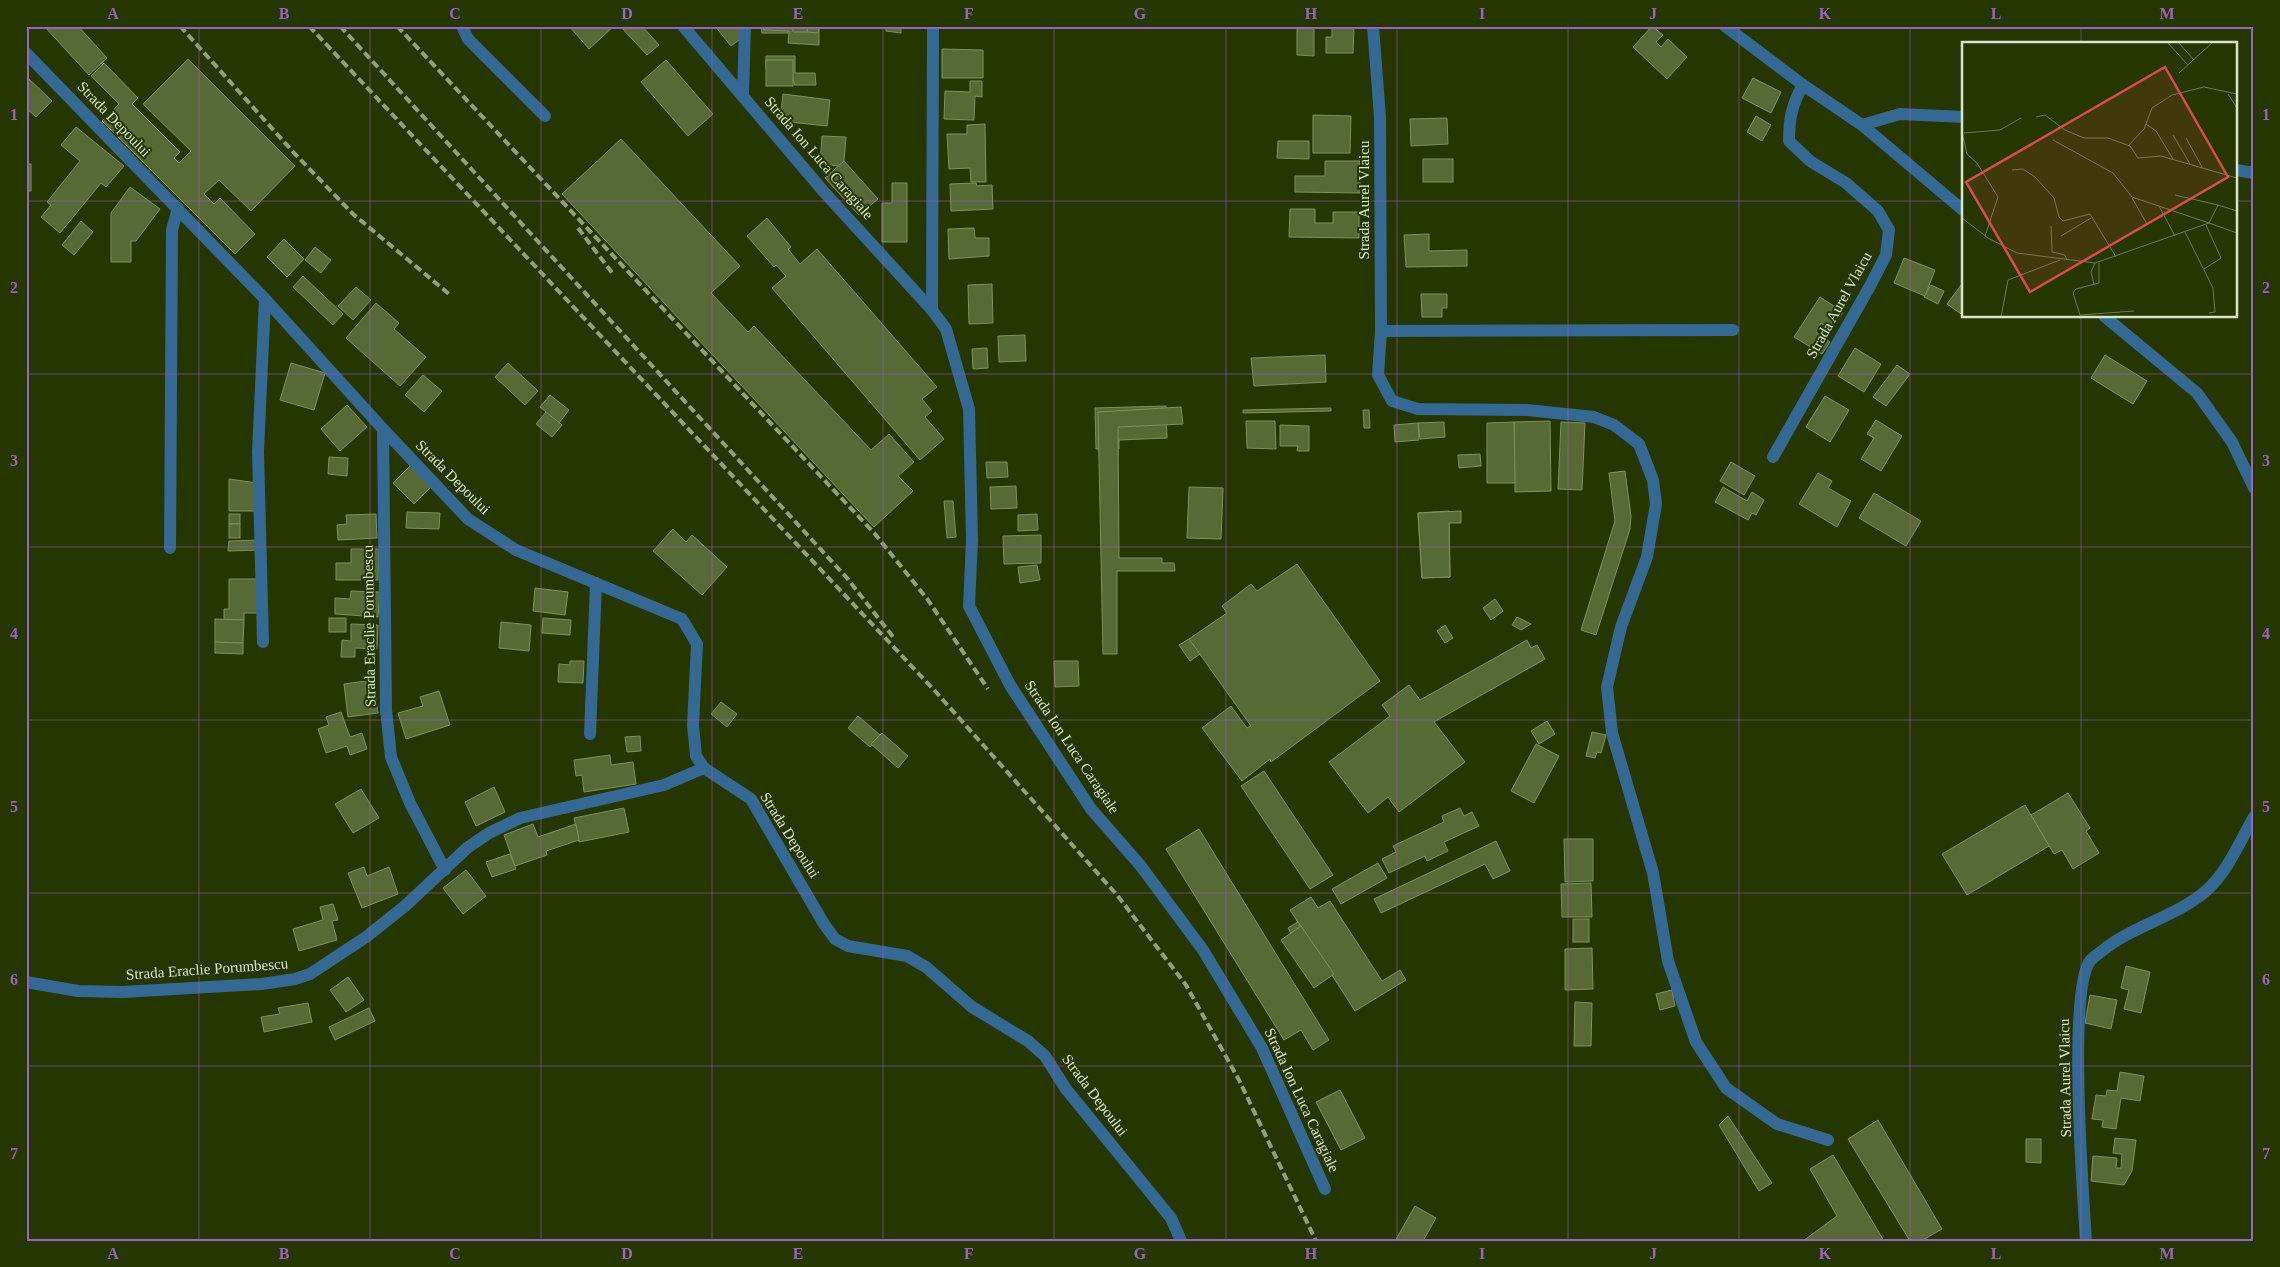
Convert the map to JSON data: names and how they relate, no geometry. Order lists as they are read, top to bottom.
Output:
{
  "streets": {
    "street": [
      "Strada Depoului",
      "Strada Ion Luca Caragiale",
      "Strada Aurel Vlaicu",
      "Strada Eraclie Porumbescu"
    ]
  },
  "crossings": [
    ["Strada Depoului", "Strada Eraclie Porumbescu"]
  ],
  "grid": {
    "columns": [
      "A",
      "B",
      "C",
      "D",
      "E",
      "F",
      "G",
      "H",
      "I",
      "J",
      "K",
      "L",
      "M"
    ],
    "rows": [
      "1",
      "2",
      "3",
      "4",
      "5",
      "6",
      "7"
    ]
  }
}
